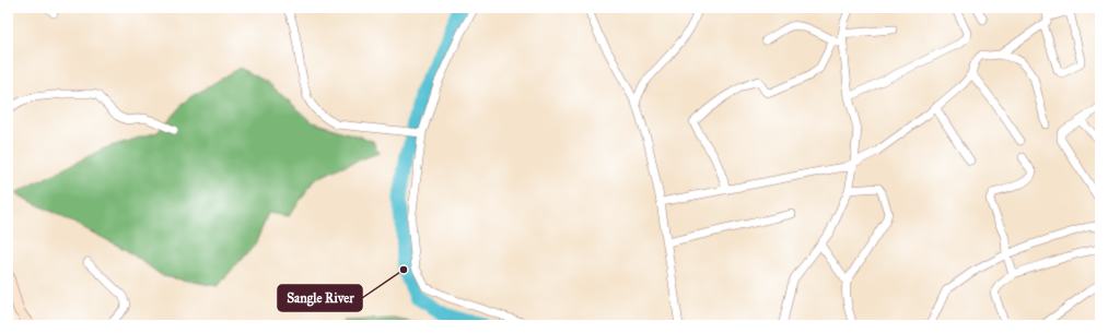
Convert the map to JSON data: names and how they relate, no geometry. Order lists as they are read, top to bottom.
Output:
{
  "places": ["Sangle River"]
}
